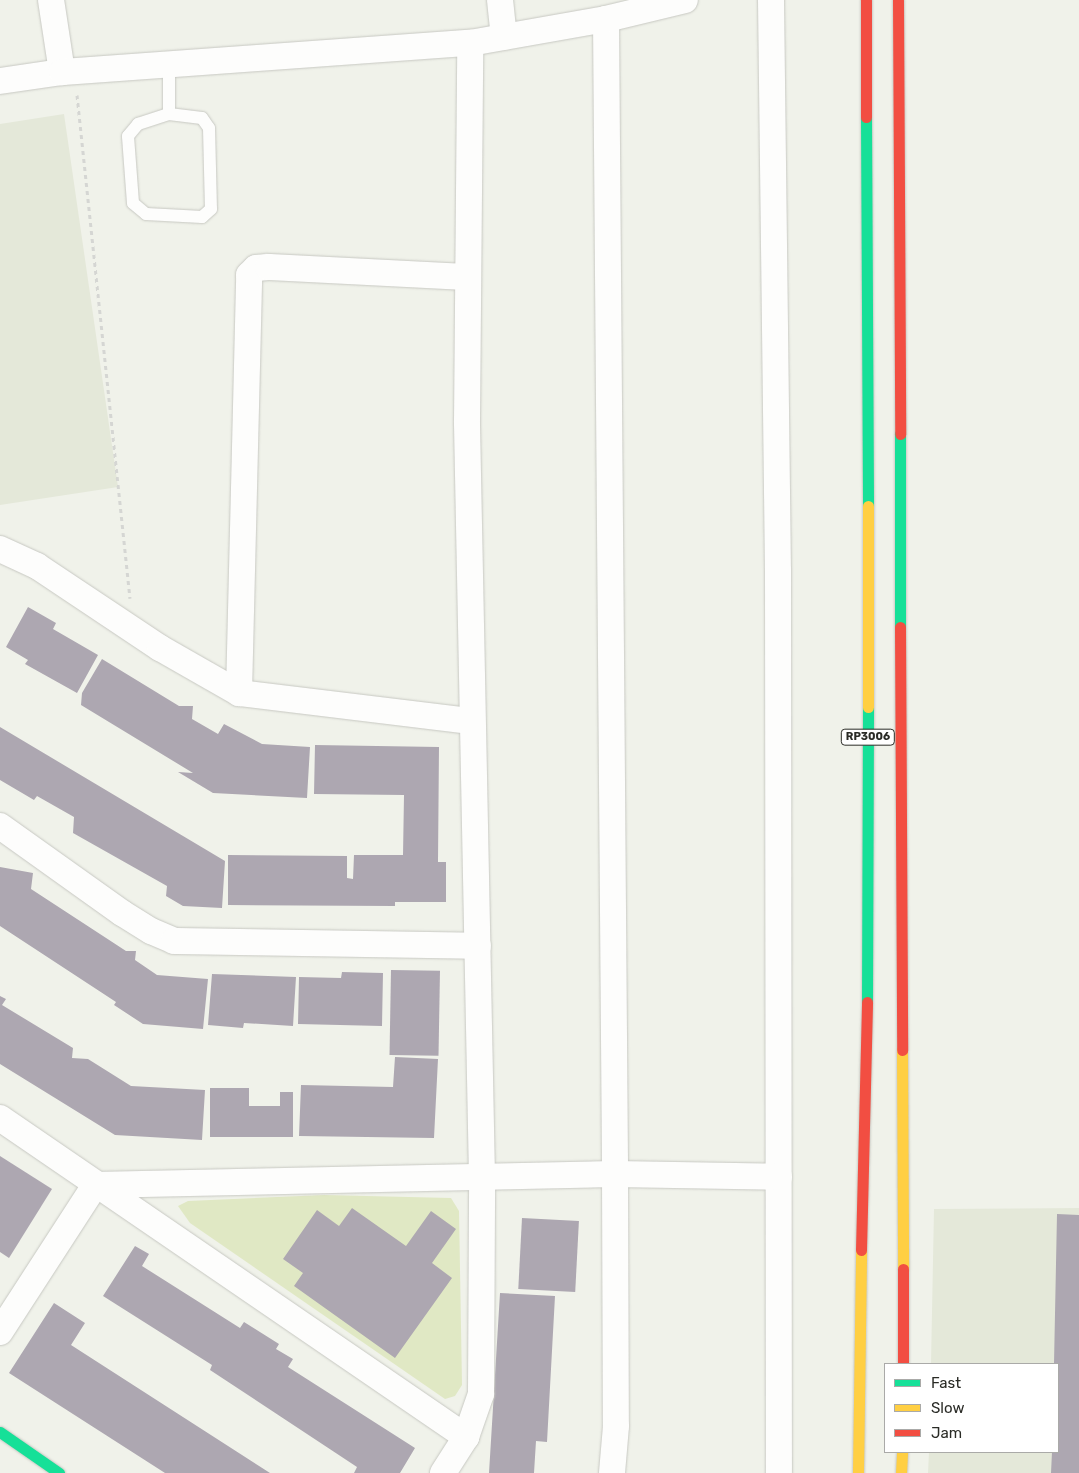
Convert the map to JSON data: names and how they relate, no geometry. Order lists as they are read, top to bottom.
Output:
{
  "streets": {
    "main road": ["RP3006"]
  },
  "legend": ["Fast", "Slow", "Jam"]
}
